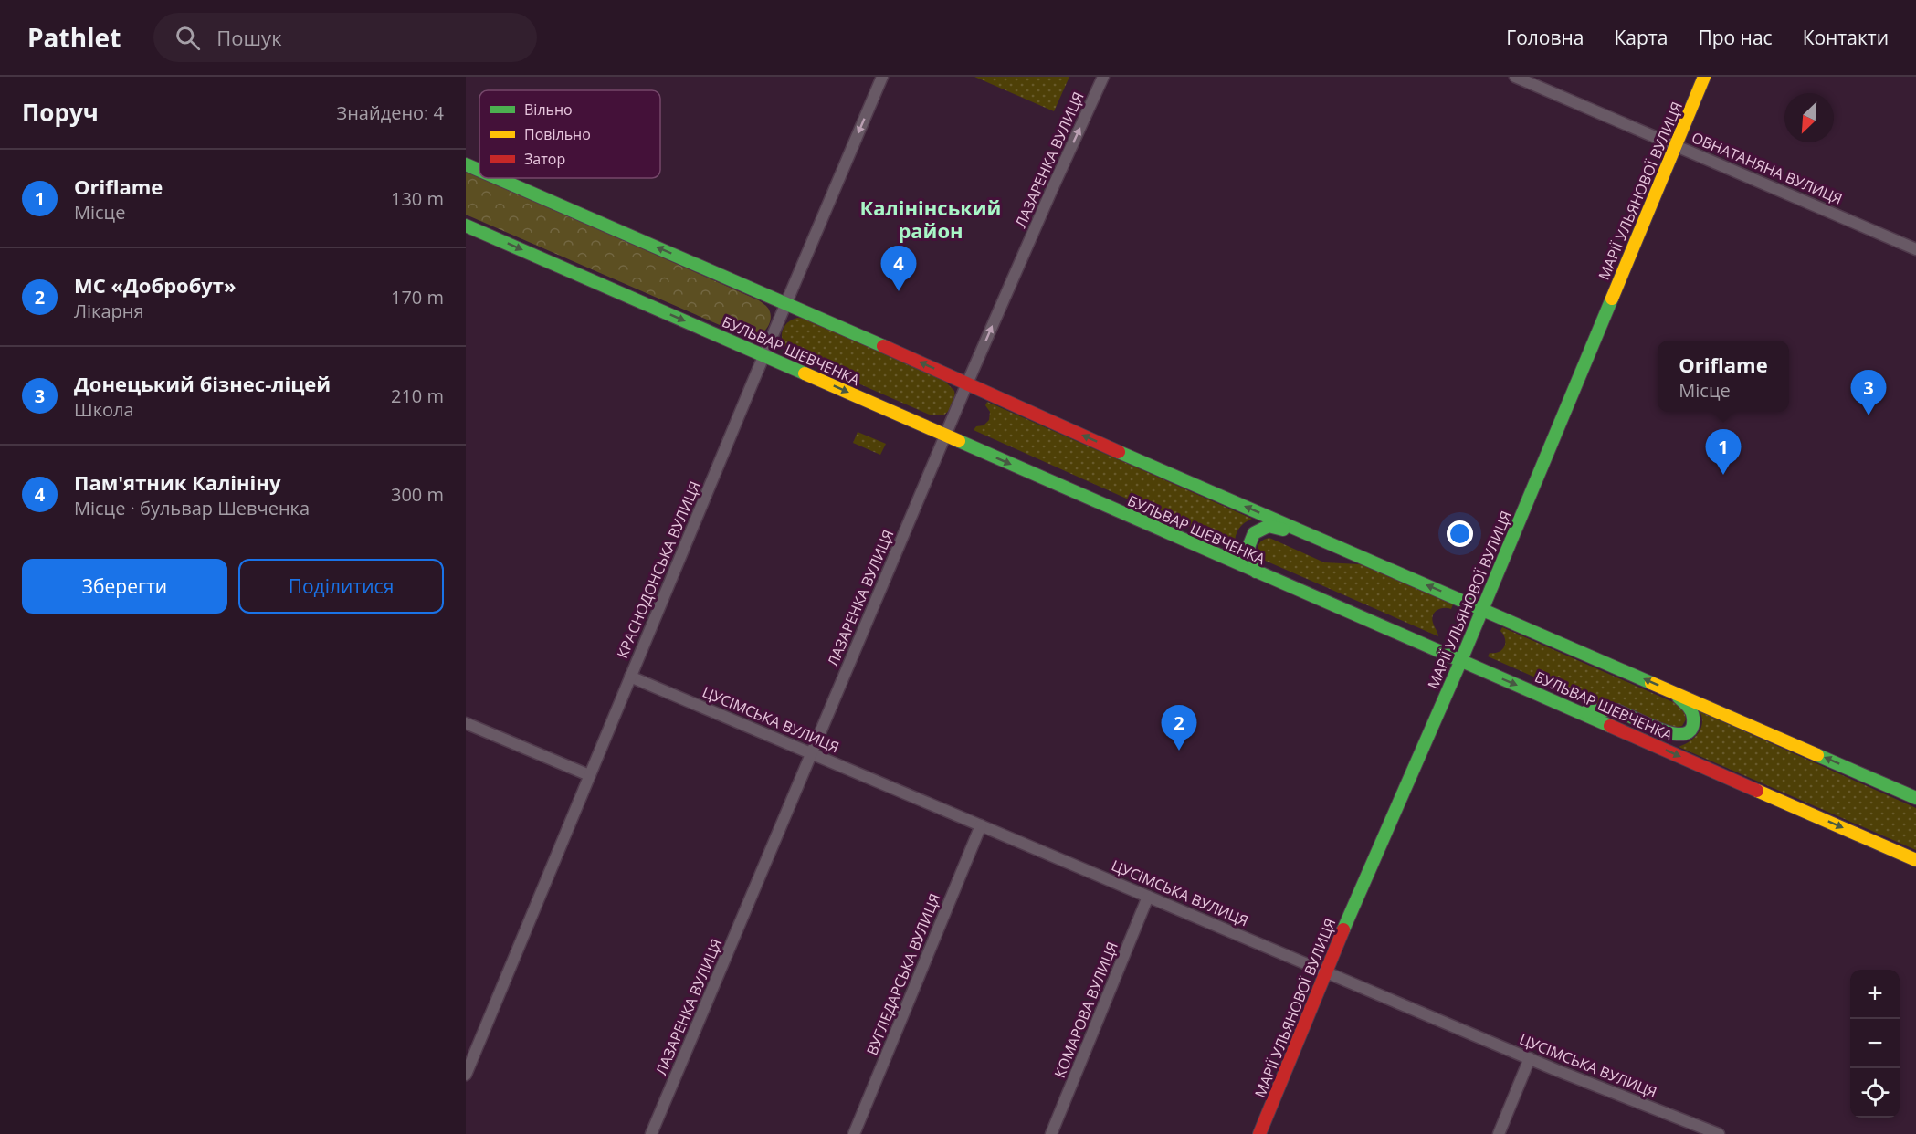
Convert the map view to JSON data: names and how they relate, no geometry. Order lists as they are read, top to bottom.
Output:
{
  "streets": {
    "main road": ["МАРІЇ УЛЬЯНОВОЇ ВУЛИЦЯ", "БУЛЬВАР ШЕВЧЕНКА"],
    "street": [
      "ЛАЗАРЕНКА ВУЛИЦЯ",
      "ОВНАТАНЯНА ВУЛИЦЯ",
      "КРАСНОДОНСЬКА ВУЛИЦЯ",
      "ЦУСІМСЬКА ВУЛИЦЯ",
      "ВУГЛЕДАРСЬКА ВУЛИЦЯ",
      "КОМАРОВА ВУЛИЦЯ"
    ]
  },
  "crossings": [
    ["ЛАЗАРЕНКА ВУЛИЦЯ", "БУЛЬВАР ШЕВЧЕНКА"],
    ["ЛАЗАРЕНКА ВУЛИЦЯ", "ЦУСІМСЬКА ВУЛИЦЯ"],
    ["ОВНАТАНЯНА ВУЛИЦЯ", "МАРІЇ УЛЬЯНОВОЇ ВУЛИЦЯ"],
    ["МАРІЇ УЛЬЯНОВОЇ ВУЛИЦЯ", "БУЛЬВАР ШЕВЧЕНКА"],
    ["МАРІЇ УЛЬЯНОВОЇ ВУЛИЦЯ", "ЦУСІМСЬКА ВУЛИЦЯ"],
    ["БУЛЬВАР ШЕВЧЕНКА", "КРАСНОДОНСЬКА ВУЛИЦЯ"],
    ["КРАСНОДОНСЬКА ВУЛИЦЯ", "ЦУСІМСЬКА ВУЛИЦЯ"],
    ["ЦУСІМСЬКА ВУЛИЦЯ", "ВУГЛЕДАРСЬКА ВУЛИЦЯ"],
    ["ЦУСІМСЬКА ВУЛИЦЯ", "КОМАРОВА ВУЛИЦЯ"]
  ],
  "districts": ["Калінінський район"],
  "legend": ["Вільно", "Повільно", "Затор"],
  "north": "bottom left",
  "page": {
    "header": "Pathlet",
    "search": "Пошук",
    "nav": [
      "Головна",
      "Карта",
      "Про нас",
      "Контакти"
    ],
    "heading": ["Поруч", "Знайдено: 4"],
    "list": [
      {
        "mark": "1",
        "name": "Oriflame",
        "note": "Місце",
        "value": "130 m"
      },
      {
        "mark": "2",
        "name": "МС «Добробут»",
        "note": "Лікарня",
        "value": "170 m"
      },
      {
        "mark": "3",
        "name": "Донецький бізнес-ліцей",
        "note": "Школа",
        "value": "210 m"
      },
      {
        "mark": "4",
        "name": "Пам'ятник Калініну",
        "note": "Місце · бульвар Шевченка",
        "value": "300 m"
      }
    ],
    "pins": [
      "4",
      "3",
      "1",
      "2"
    ],
    "popup": ["Oriflame", "Місце"],
    "buttons": ["Зберегти", "Поділитися"],
    "map_buttons": ["+", "−"]
  }
}
